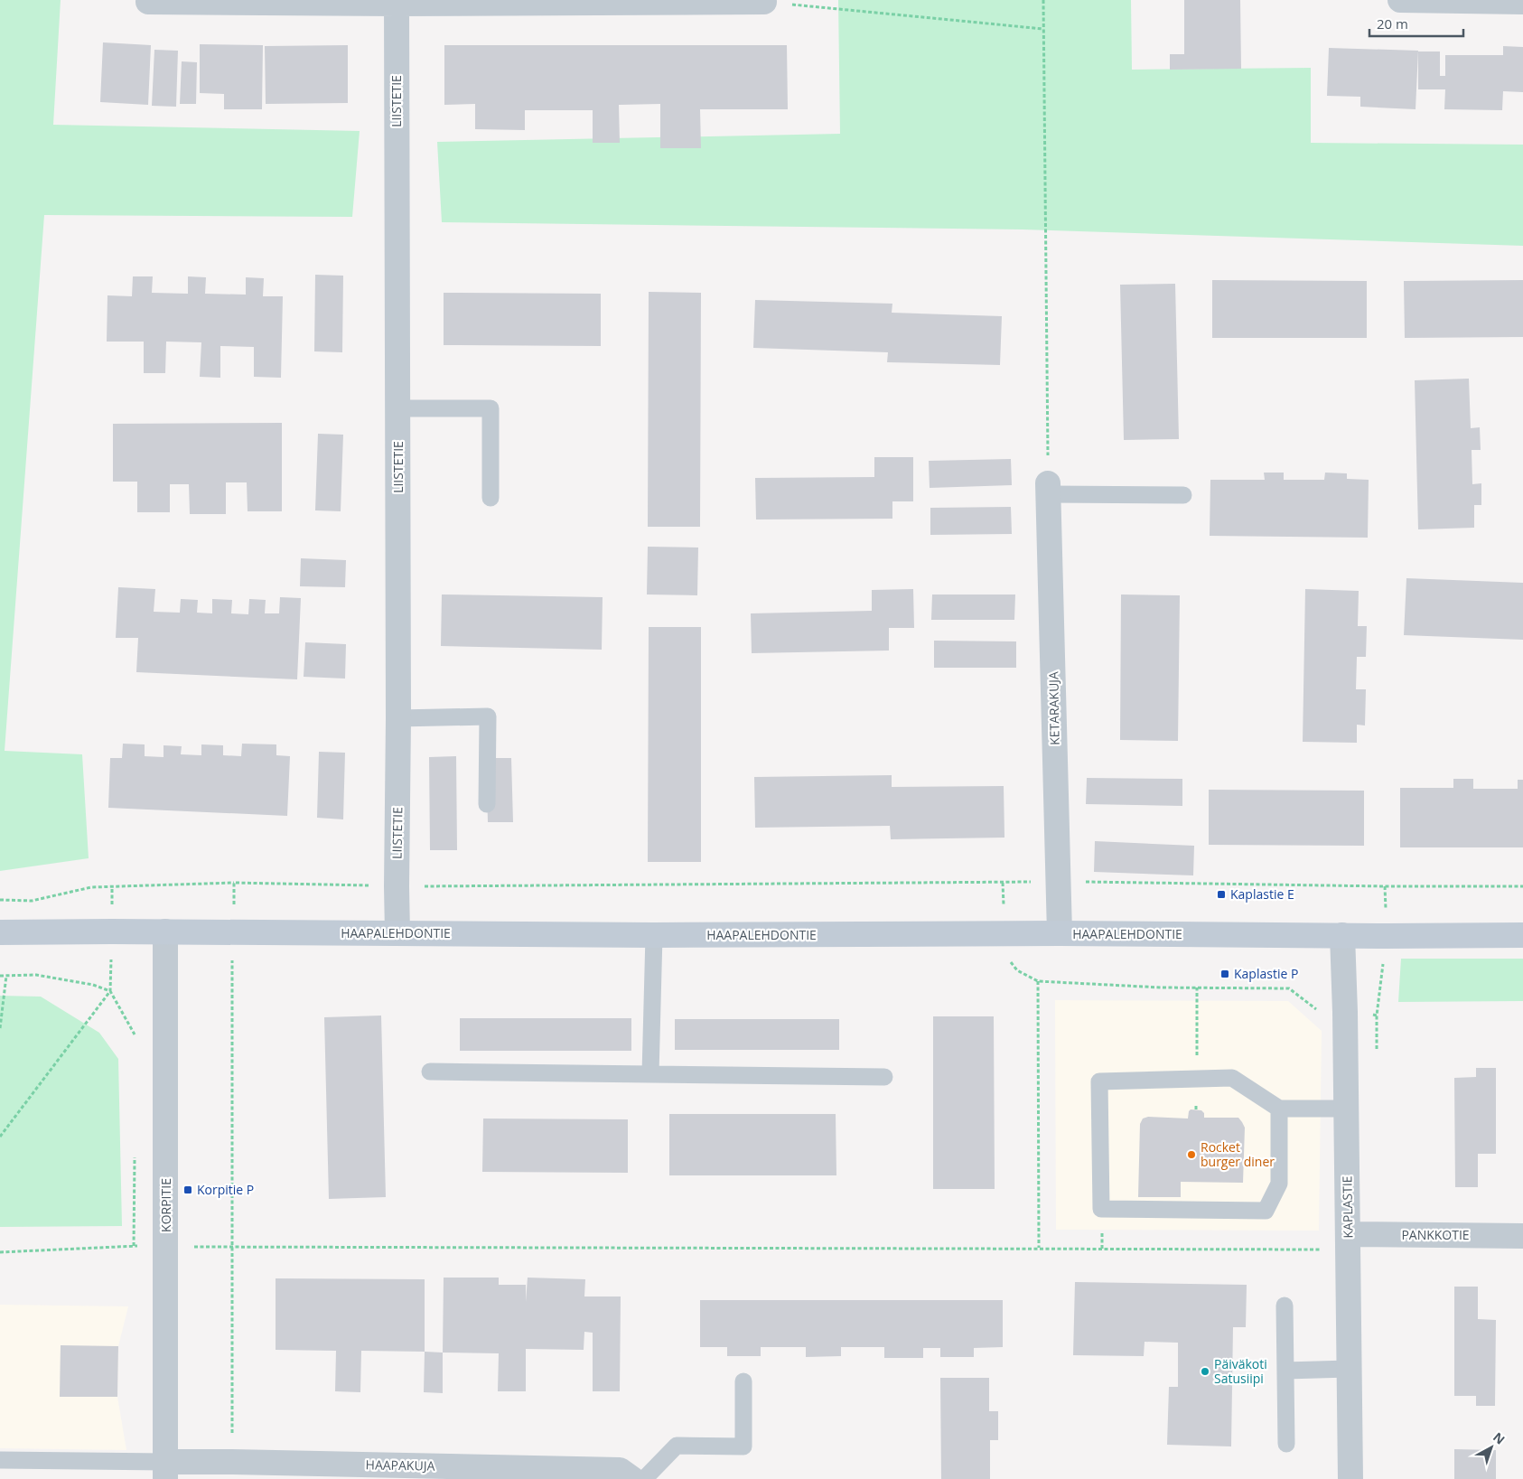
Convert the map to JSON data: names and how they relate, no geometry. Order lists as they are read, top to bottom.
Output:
{
  "streets": {
    "street": [
      "LIISTETIE",
      "KETARAKUJA",
      "HAAPALEHDONTIE",
      "KORPITIE",
      "KAPLASTIE",
      "PANKKOTIE",
      "HAAPAKUJA"
    ]
  },
  "crossings": [
    ["LIISTETIE", "HAAPALEHDONTIE"],
    ["KETARAKUJA", "HAAPALEHDONTIE"],
    ["HAAPALEHDONTIE", "KORPITIE"],
    ["HAAPALEHDONTIE", "KAPLASTIE"],
    ["KORPITIE", "HAAPAKUJA"],
    ["KAPLASTIE", "PANKKOTIE"]
  ],
  "places": {
    "transit": ["Kaplastie E", "Kaplastie P", "Korpitie P"],
    "other": ["Rocket burger diner", "Päiväkoti Satusiipi"]
  },
  "scale_bar": "20 m",
  "north": "top right"
}
